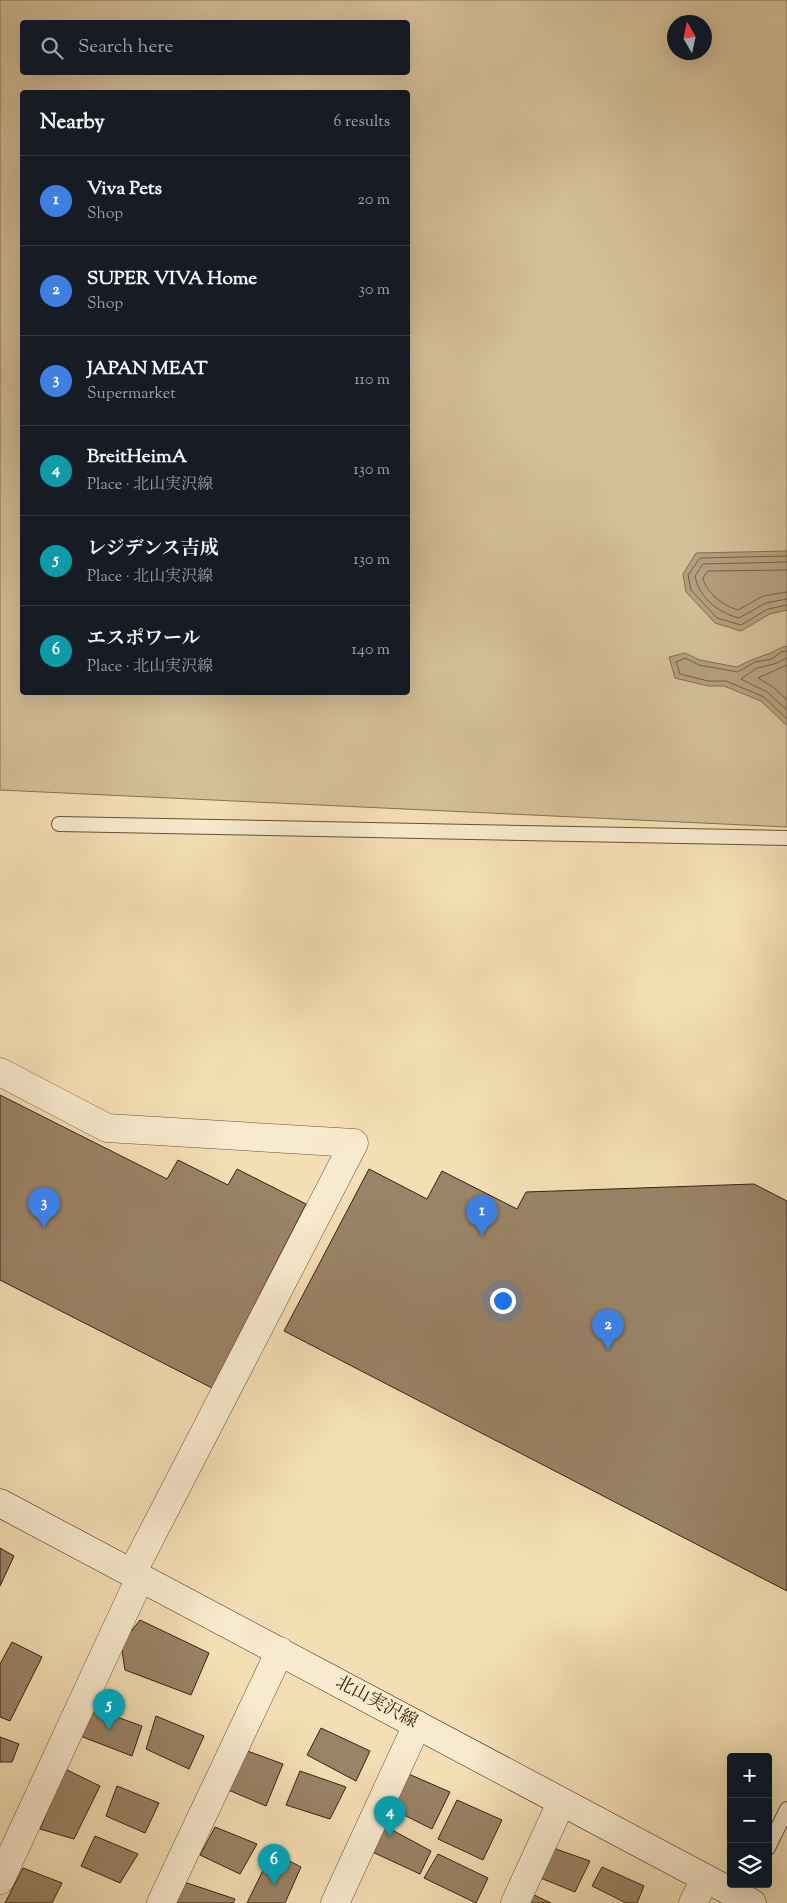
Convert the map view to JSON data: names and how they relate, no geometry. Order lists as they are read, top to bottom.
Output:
{
  "streets": {
    "street": ["北山実沢線"]
  },
  "north": "top",
  "page": {
    "search": "Search here",
    "heading": ["Nearby", "6 results"],
    "list": [
      {
        "mark": "1",
        "name": "Viva Pets",
        "note": "Shop",
        "value": "20 m"
      },
      {
        "mark": "2",
        "name": "SUPER VIVA Home",
        "note": "Shop",
        "value": "30 m"
      },
      {
        "mark": "3",
        "name": "JAPAN MEAT",
        "note": "Supermarket",
        "value": "110 m"
      },
      {
        "mark": "4",
        "name": "BreitHeimA",
        "note": "Place · 北山実沢線",
        "value": "130 m"
      },
      {
        "mark": "5",
        "name": "レジデンス吉成",
        "note": "Place · 北山実沢線",
        "value": "130 m"
      },
      {
        "mark": "6",
        "name": "エスポワール",
        "note": "Place · 北山実沢線",
        "value": "140 m"
      }
    ],
    "pins": [
      "3",
      "1",
      "2",
      "5",
      "4",
      "6"
    ],
    "map_buttons": ["+", "−"]
  }
}
